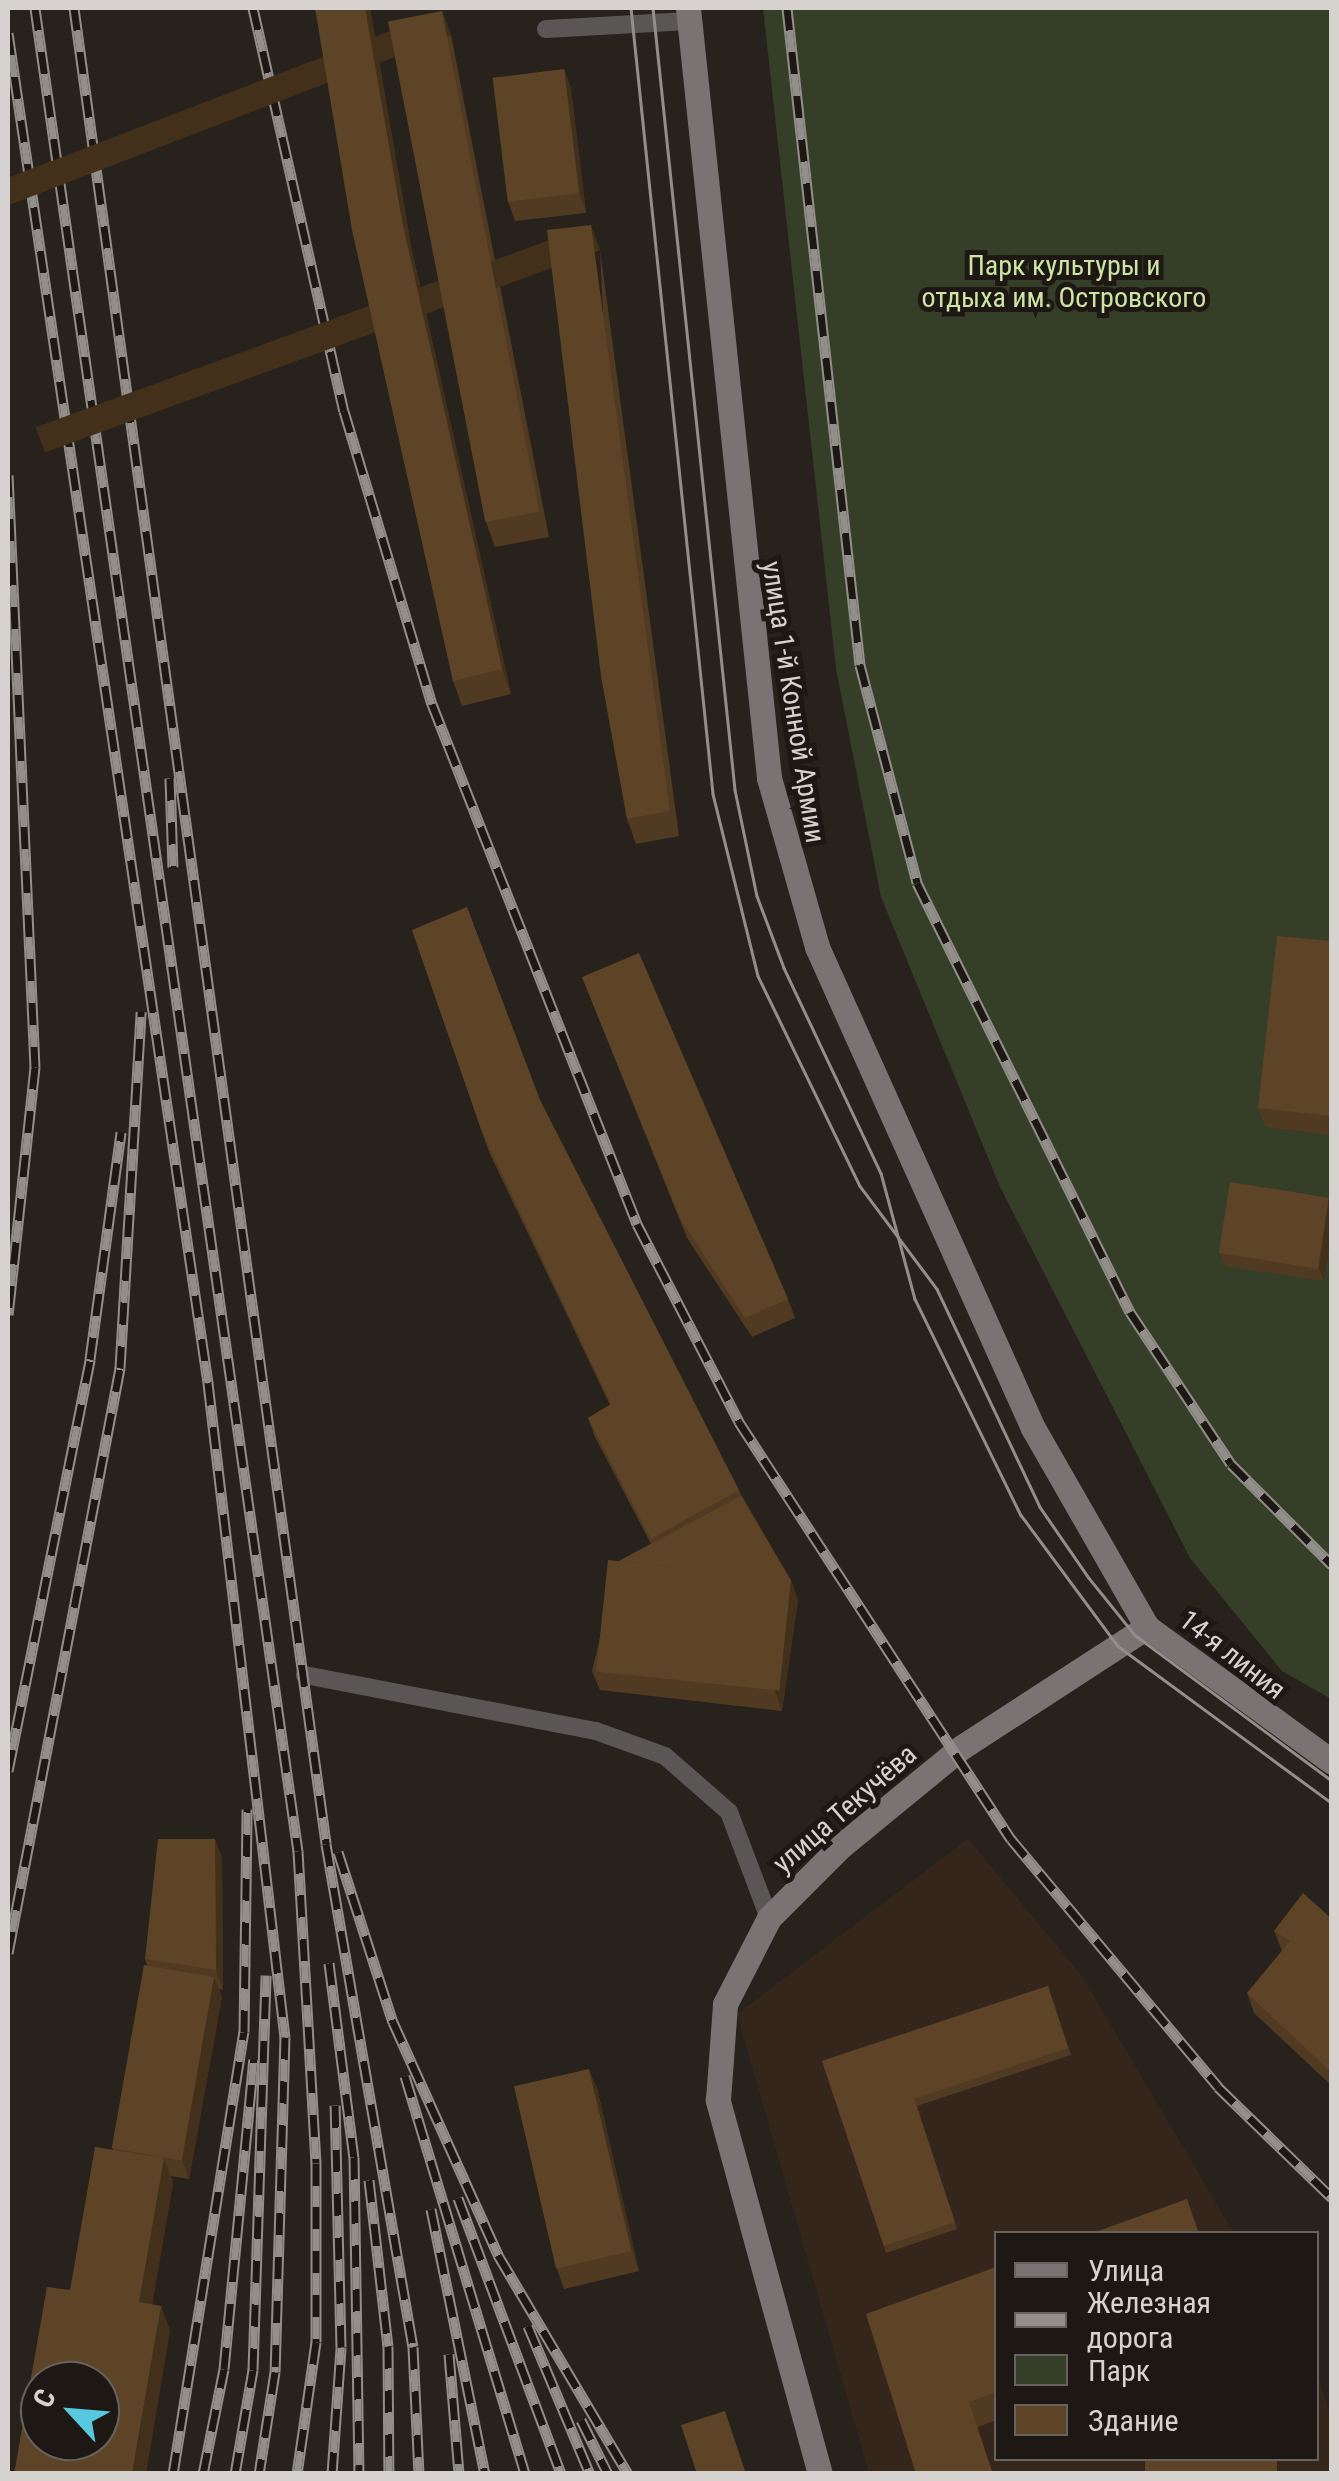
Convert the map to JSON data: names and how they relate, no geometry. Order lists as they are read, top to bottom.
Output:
{
  "streets": {
    "main road": ["улица 1-й Конной Армии", "14-я линия", "улица Текучёва"]
  },
  "crossings": [
    ["улица 1-й Конной Армии", "14-я линия"],
    ["улица 1-й Конной Армии", "улица Текучёва"],
    ["14-я линия", "улица Текучёва"]
  ],
  "parks": ["Парк культуры и отдыха им. Островского"],
  "legend": [
    "Улица",
    "Железная дорога",
    "Парк",
    "Здание"
  ],
  "north": "top left"
}
